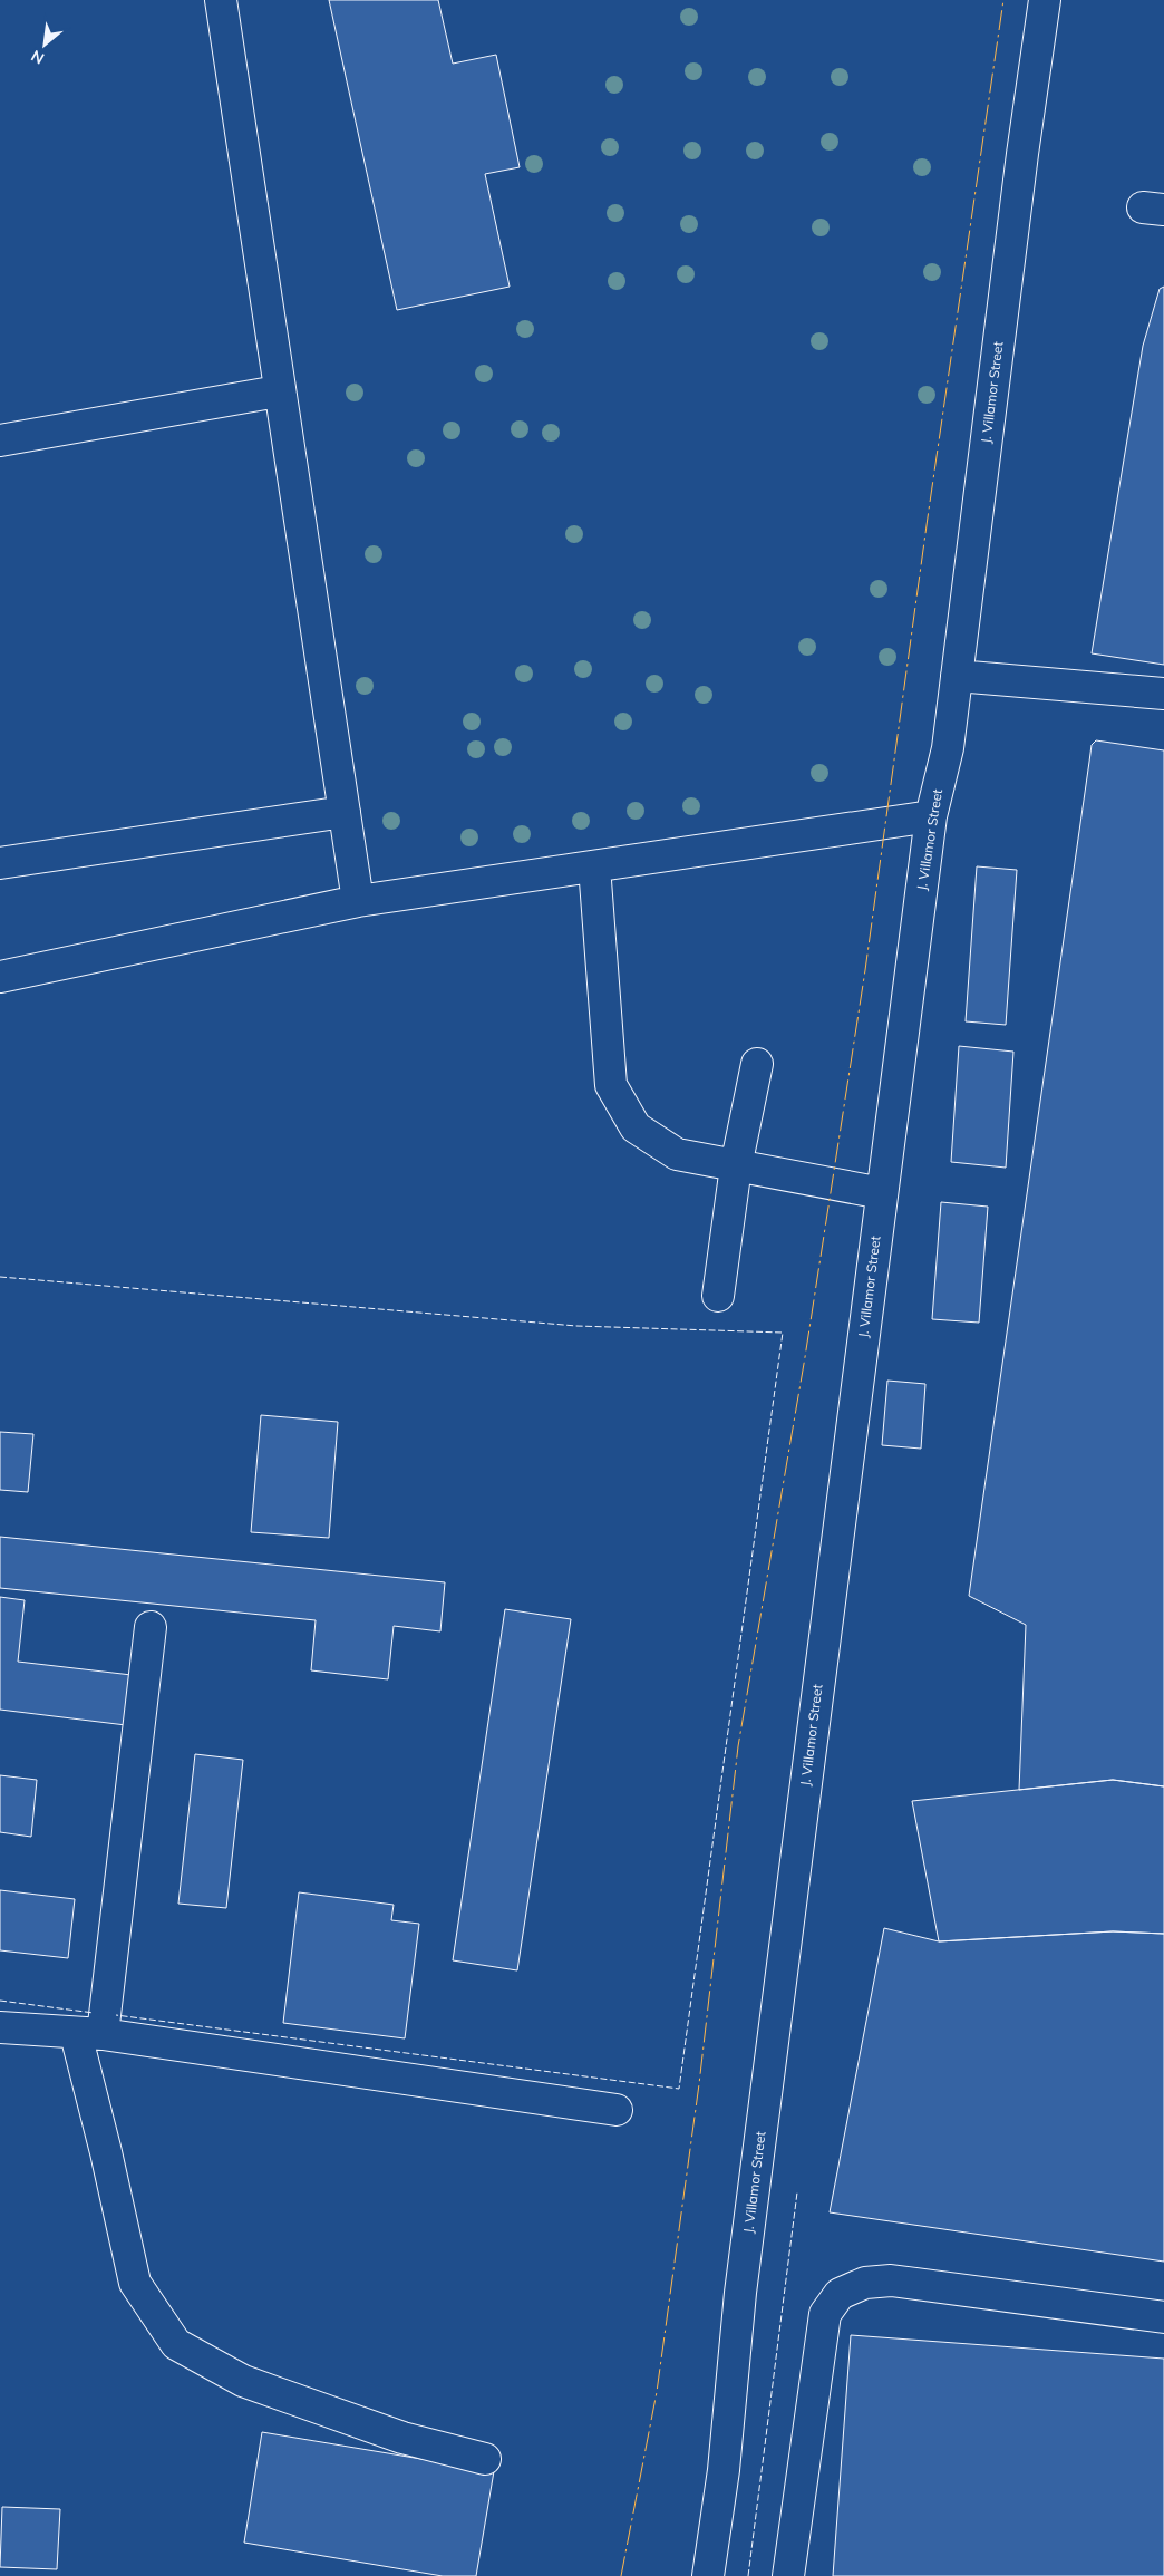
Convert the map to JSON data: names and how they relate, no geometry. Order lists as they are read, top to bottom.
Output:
{
  "streets": {
    "street": ["J. Villamor Street"]
  },
  "north": "bottom left"
}
